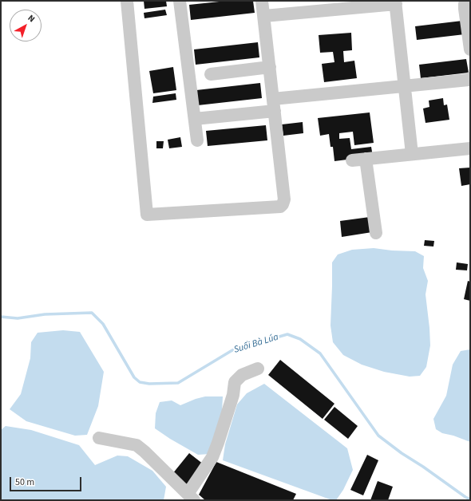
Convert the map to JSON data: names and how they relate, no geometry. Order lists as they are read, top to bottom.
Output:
{
  "water": ["Suối Bà Lúa"],
  "scale_bar": "50 m",
  "north": "top right"
}
